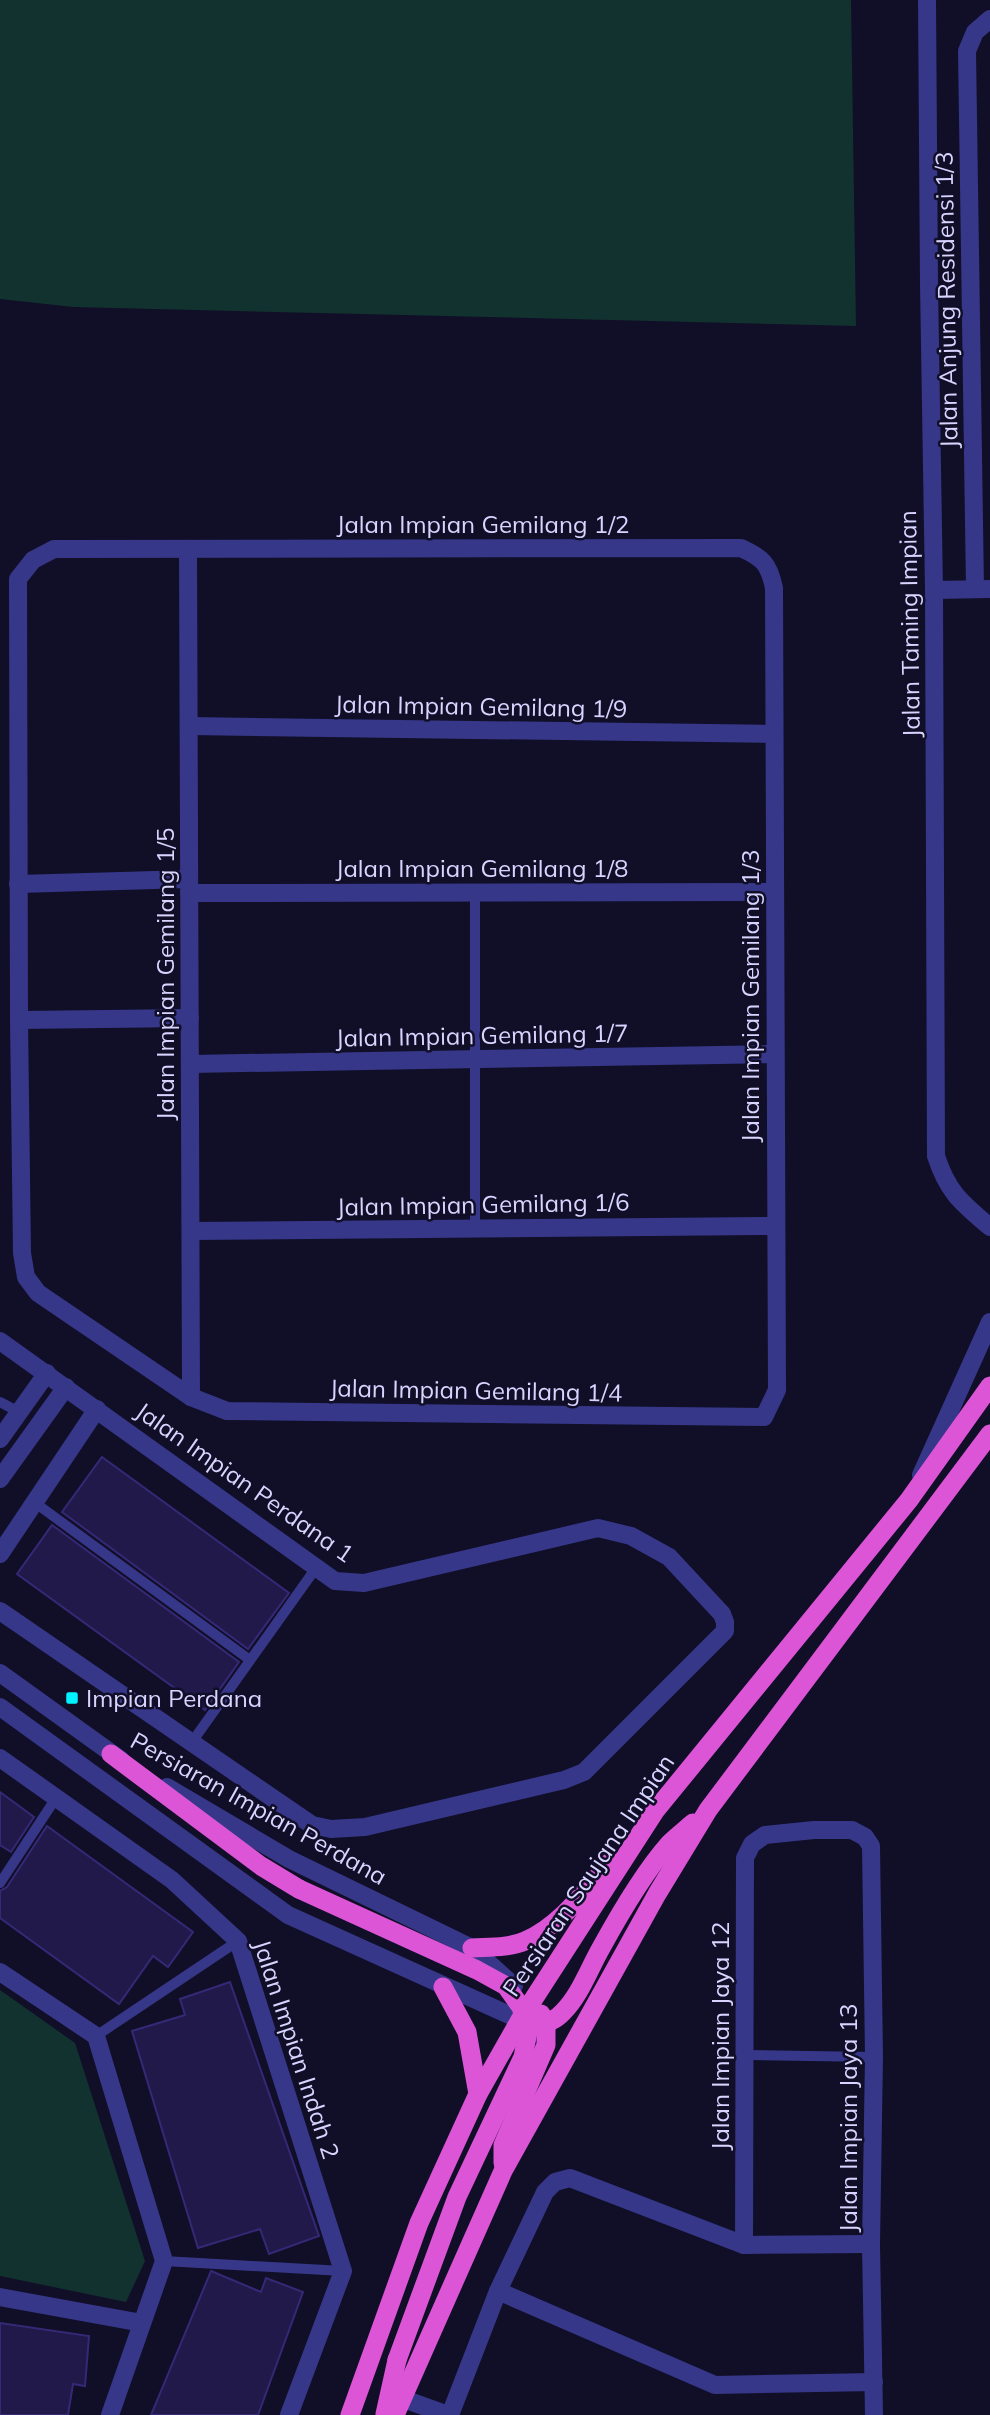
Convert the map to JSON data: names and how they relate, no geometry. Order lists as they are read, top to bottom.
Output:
{
  "streets": {
    "highway": ["Persiaran Saujana Impian"],
    "street": [
      "Jalan Anjung Residensi 1/3",
      "Jalan Impian Gemilang 1/2",
      "Jalan Taming Impian",
      "Jalan Impian Gemilang 1/9",
      "Jalan Impian Gemilang 1/8",
      "Jalan Impian Gemilang 1/5",
      "Jalan Impian Gemilang 1/3",
      "Jalan Impian Gemilang 1/7",
      "Jalan Impian Gemilang 1/6",
      "Jalan Impian Gemilang 1/4",
      "Jalan Impian Perdana 1",
      "Persiaran Impian Perdana",
      "Jalan Impian Jaya 12",
      "Jalan Impian Indah 2",
      "Jalan Impian Jaya 13"
    ]
  },
  "crossings": [
    ["Jalan Impian Gemilang 1/2", "Jalan Impian Gemilang 1/8"],
    ["Jalan Impian Gemilang 1/2", "Jalan Impian Gemilang 1/5"],
    ["Jalan Impian Gemilang 1/2", "Jalan Impian Gemilang 1/3"],
    ["Jalan Impian Gemilang 1/2", "Jalan Impian Gemilang 1/4"],
    ["Jalan Impian Gemilang 1/9", "Jalan Impian Gemilang 1/5"],
    ["Jalan Impian Gemilang 1/9", "Jalan Impian Gemilang 1/3"],
    ["Jalan Impian Gemilang 1/8", "Jalan Impian Gemilang 1/5"],
    ["Jalan Impian Gemilang 1/8", "Jalan Impian Gemilang 1/3"],
    ["Jalan Impian Gemilang 1/8", "Jalan Impian Gemilang 1/4"],
    ["Jalan Impian Gemilang 1/5", "Jalan Impian Gemilang 1/7"],
    ["Jalan Impian Gemilang 1/5", "Jalan Impian Gemilang 1/6"],
    ["Jalan Impian Gemilang 1/5", "Jalan Impian Gemilang 1/4"],
    ["Jalan Impian Gemilang 1/3", "Jalan Impian Gemilang 1/7"],
    ["Jalan Impian Gemilang 1/3", "Jalan Impian Gemilang 1/6"],
    ["Jalan Impian Gemilang 1/3", "Jalan Impian Gemilang 1/4"],
    ["Persiaran Impian Perdana", "Persiaran Saujana Impian"],
    ["Jalan Impian Jaya 12", "Jalan Impian Jaya 13"]
  ],
  "places": {
    "transit": ["Impian Perdana"]
  }
}
